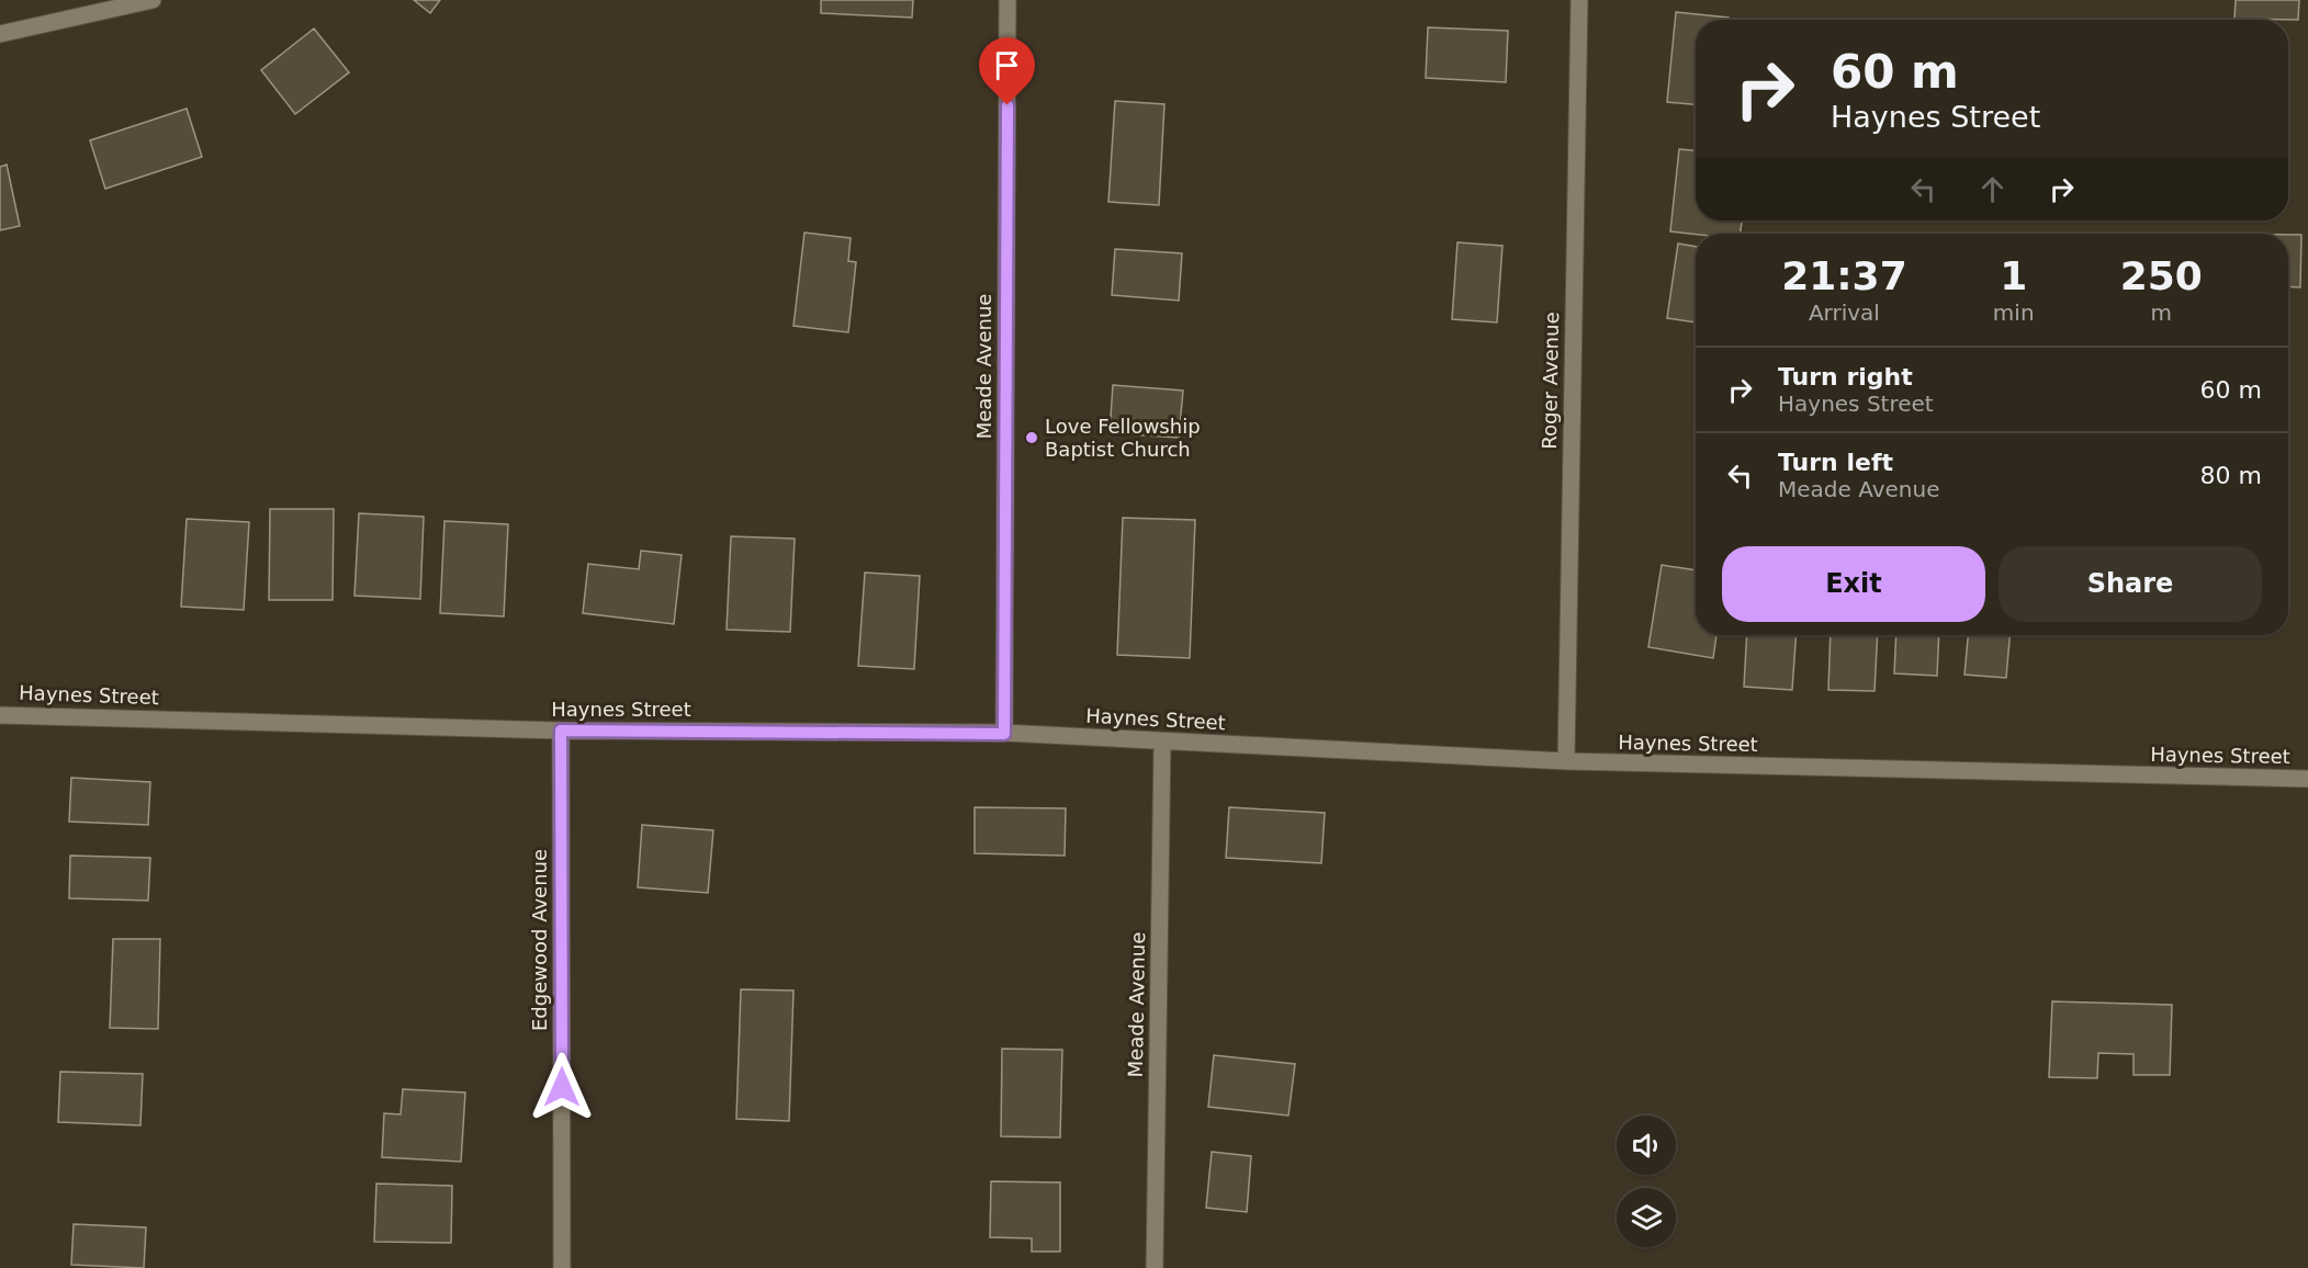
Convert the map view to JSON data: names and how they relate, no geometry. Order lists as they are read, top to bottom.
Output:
{
  "streets": {
    "street": [
      "Meade Avenue",
      "Roger Avenue",
      "Haynes Street",
      "Edgewood Avenue"
    ]
  },
  "crossings": [
    ["Meade Avenue", "Haynes Street"],
    ["Roger Avenue", "Haynes Street"],
    ["Haynes Street", "Edgewood Avenue"]
  ],
  "places": ["Love Fellowship Baptist Church"],
  "page": {
    "turn": ["60 m", "Haynes Street"],
    "eta": [
      "21:37",
      "Arrival",
      "1",
      "min",
      "250",
      "m"
    ],
    "list": [
      {
        "name": "Turn right",
        "note": "Haynes Street",
        "value": "60 m"
      },
      {
        "name": "Turn left",
        "note": "Meade Avenue",
        "value": "80 m"
      }
    ],
    "buttons": ["Exit", "Share"]
  }
}
